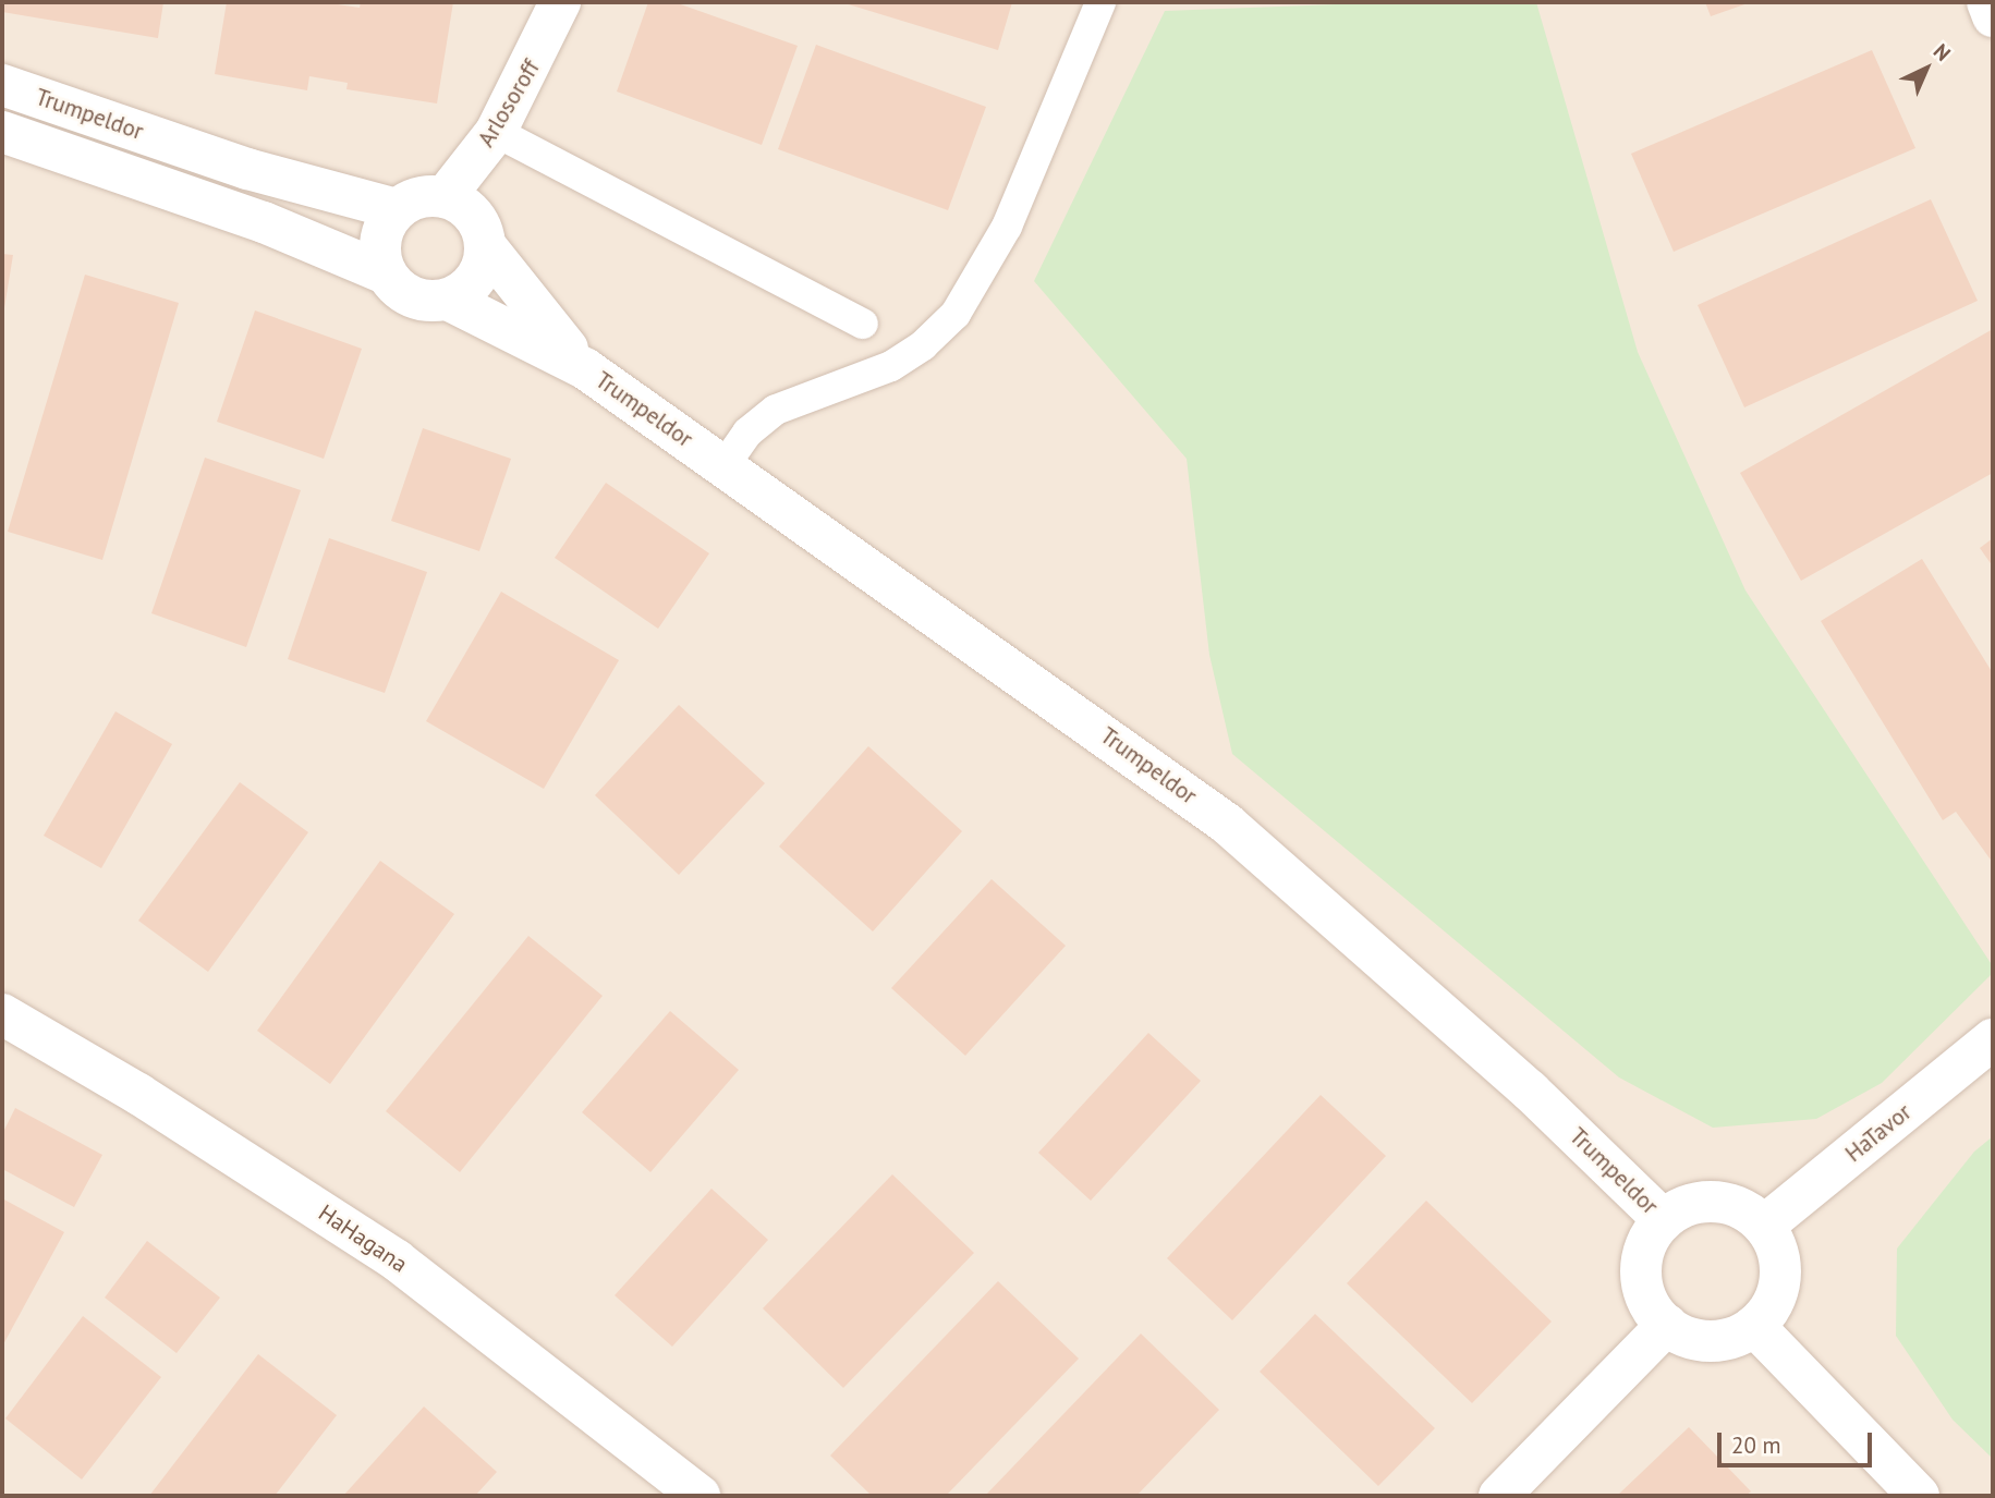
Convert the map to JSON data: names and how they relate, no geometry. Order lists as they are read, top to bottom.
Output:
{
  "streets": {
    "street": [
      "Arlosoroff",
      "Trumpeldor",
      "HaTavor",
      "HaHagana"
    ]
  },
  "crossings": [
    ["Arlosoroff", "Trumpeldor"],
    ["Trumpeldor", "HaTavor"]
  ],
  "scale_bar": "20 m",
  "north": "top right"
}
